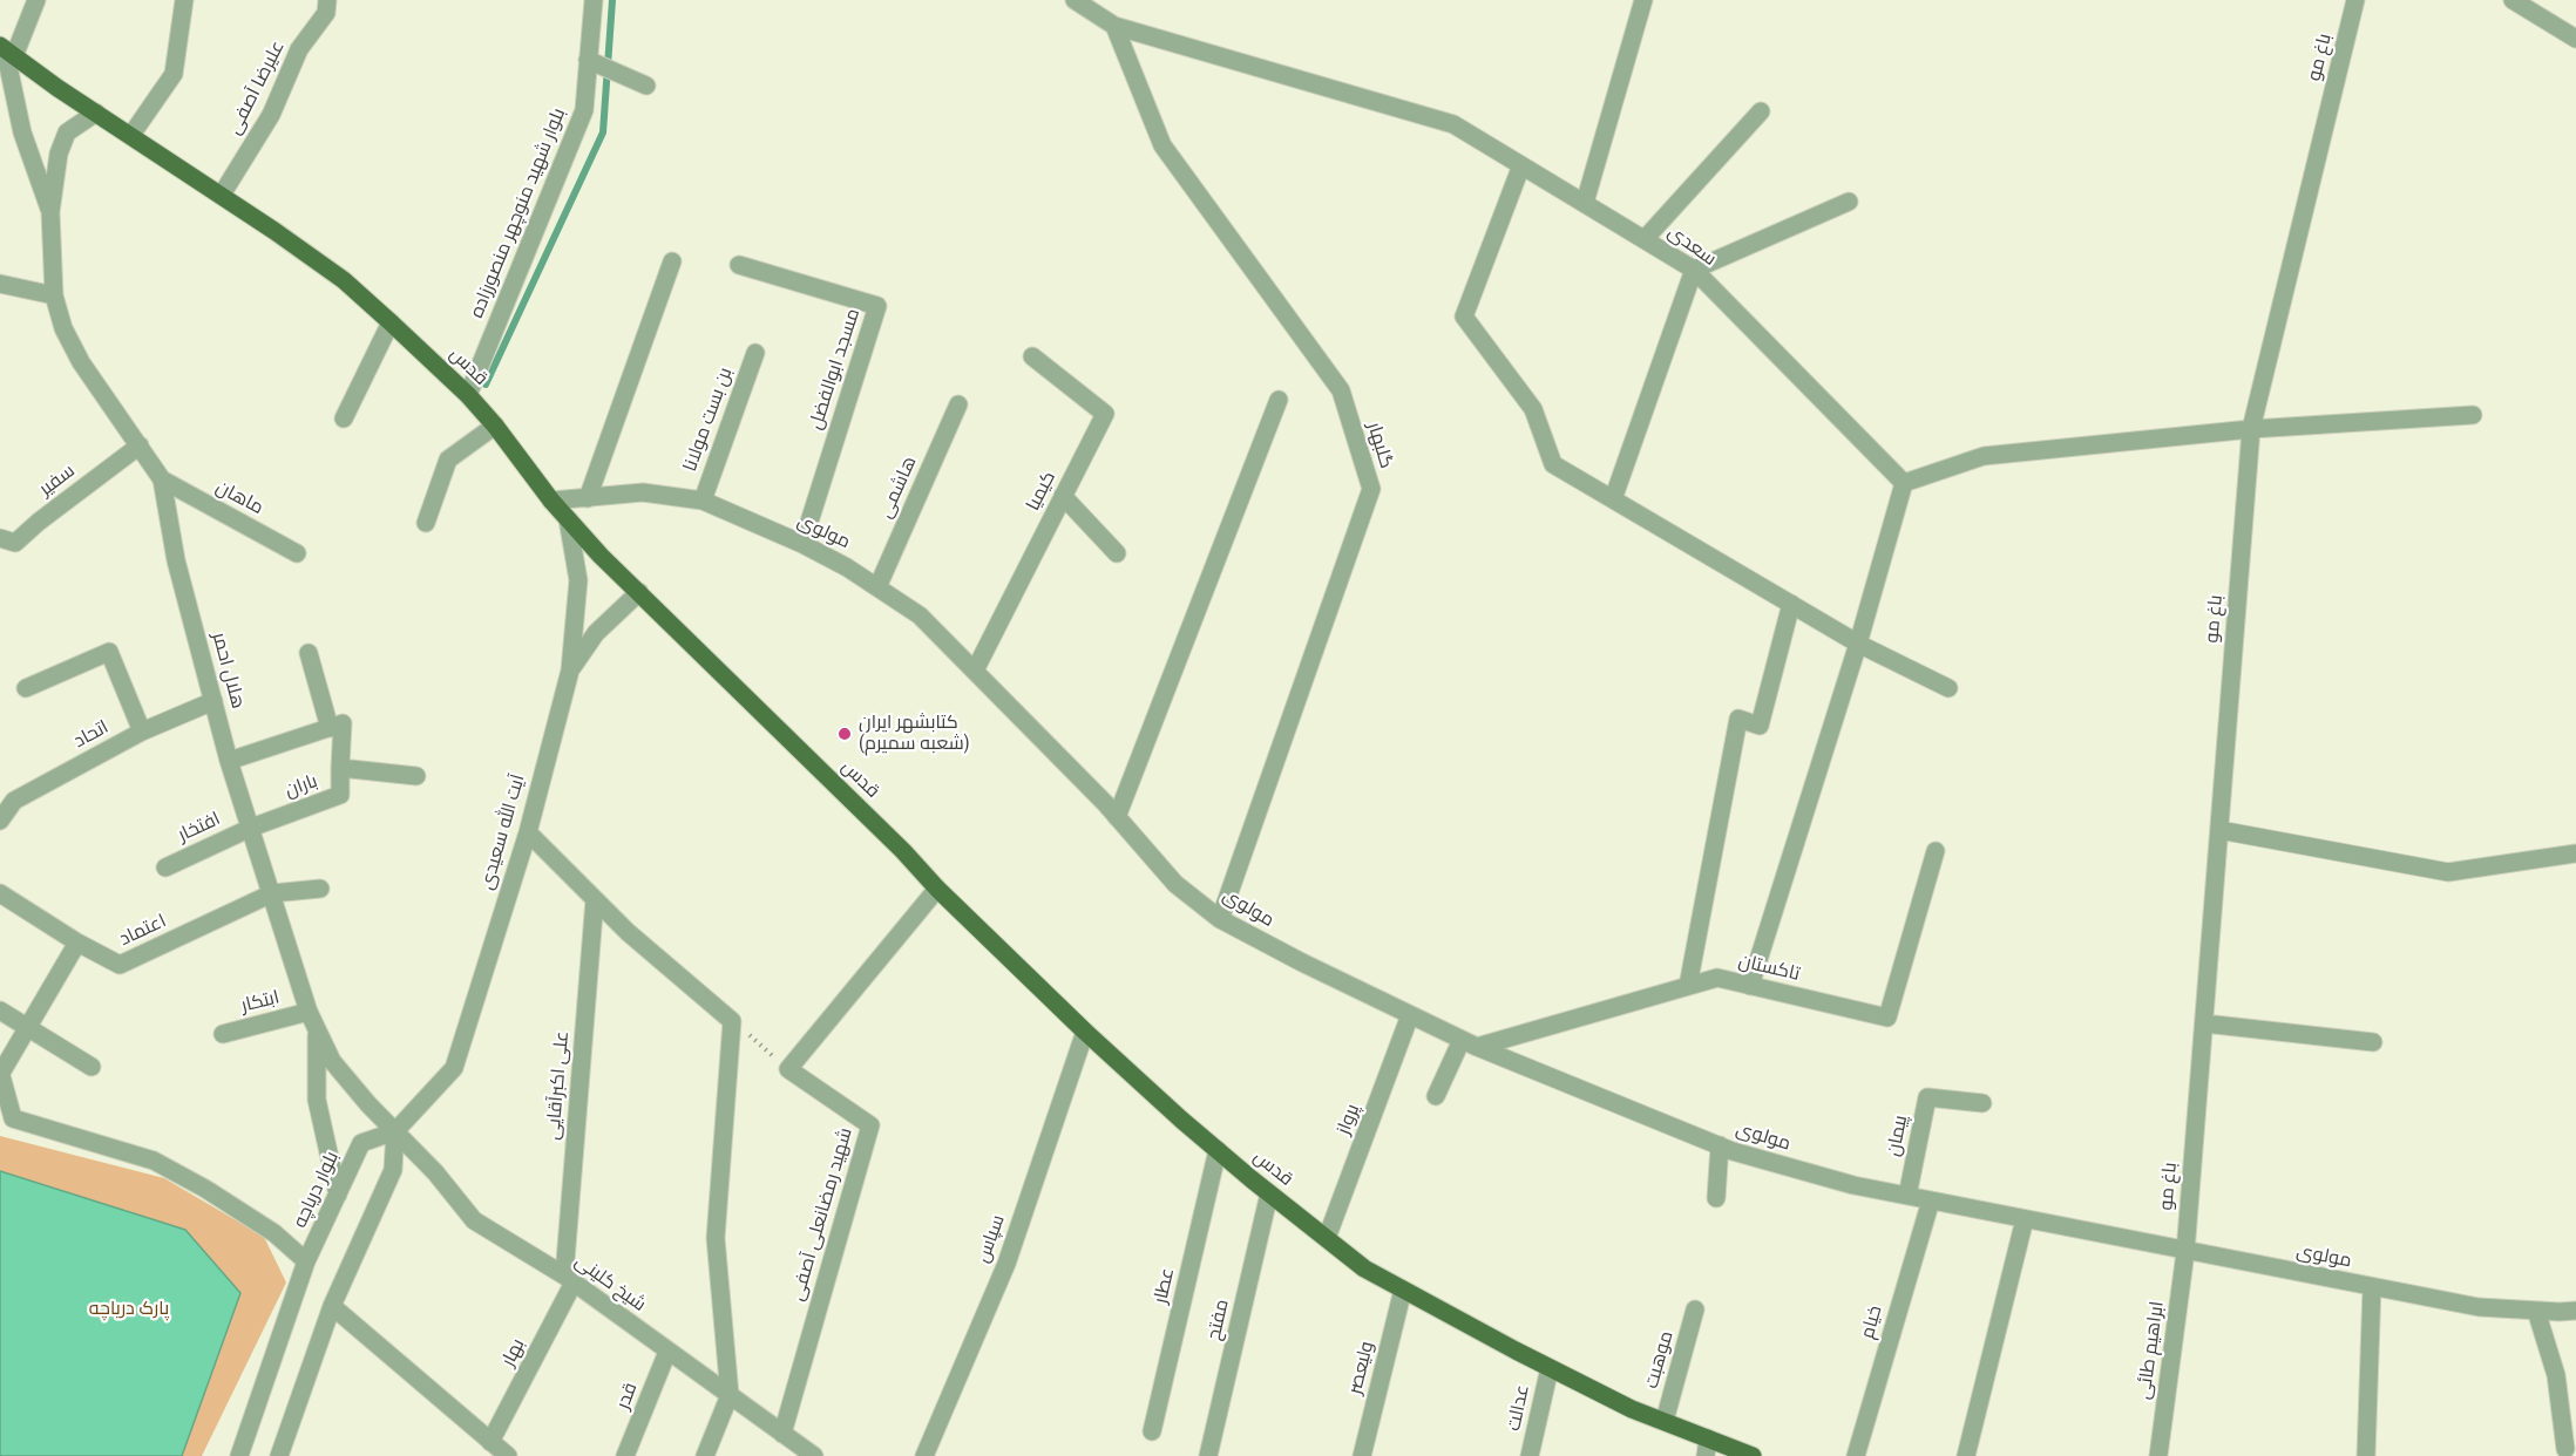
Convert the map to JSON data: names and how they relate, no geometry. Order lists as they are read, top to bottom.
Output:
{
  "streets": {
    "main road": ["قدس"],
    "street": [
      "باغ مو",
      "علیرضا آصفی",
      "بلوار شهید منوچهر منصورزاده",
      "سعدی",
      "مسجد ابوالفضل",
      "بن بست مولانا",
      "گلبهار",
      "سفیر",
      "هاشمی",
      "کیمیا",
      "ماهان",
      "مولوی",
      "هلال احمر",
      "اتحاد",
      "باران",
      "افتخار",
      "آیت الله سعیدی",
      "اعتماد",
      "تاکستان",
      "ابتکار",
      "علی اکبرآقایی",
      "پرواز",
      "پیمان",
      "بلوار دریاچه",
      "شهید رمضانعلی آصفی",
      "سپاس",
      "شیخ کلینی",
      "عطار",
      "مفتح",
      "خیام",
      "ابراهیم طائی",
      "بهار",
      "موهبت",
      "ولیعصر",
      "قدر",
      "عدالت"
    ]
  },
  "crossings": [
    ["باغ مو", "مولوی"],
    ["باغ مو", "ابراهیم طائی"],
    ["علیرضا آصفی", "قدس"],
    ["بلوار شهید منوچهر منصورزاده", "قدس"],
    ["سعدی", "گلبهار"],
    ["قدس", "مولوی"],
    ["قدس", "آیت الله سعیدی"],
    ["قدس", "پرواز"],
    ["قدس", "سپاس"],
    ["قدس", "عطار"],
    ["قدس", "مفتح"],
    ["قدس", "موهبت"],
    ["قدس", "ولیعصر"],
    ["قدس", "عدالت"],
    ["مسجد ابوالفضل", "مولوی"],
    ["بن بست مولانا", "مولوی"],
    ["گلبهار", "مولوی"],
    ["سفیر", "هلال احمر"],
    ["هاشمی", "مولوی"],
    ["کیمیا", "مولوی"],
    ["ماهان", "هلال احمر"],
    ["مولوی", "تاکستان"],
    ["مولوی", "پرواز"],
    ["مولوی", "پیمان"],
    ["مولوی", "خیام"],
    ["مولوی", "ابراهیم طائی"],
    ["هلال احمر", "اتحاد"],
    ["هلال احمر", "باران"],
    ["هلال احمر", "افتخار"],
    ["هلال احمر", "آیت الله سعیدی"],
    ["هلال احمر", "اعتماد"],
    ["هلال احمر", "ابتکار"],
    ["هلال احمر", "بلوار دریاچه"],
    ["هلال احمر", "شیخ کلینی"],
    ["باران", "افتخار"],
    ["آیت الله سعیدی", "بلوار دریاچه"],
    ["آیت الله سعیدی", "شیخ کلینی"],
    ["علی اکبرآقایی", "شیخ کلینی"],
    ["علی اکبرآقایی", "بهار"],
    ["بلوار دریاچه", "شیخ کلینی"],
    ["شهید رمضانعلی آصفی", "شیخ کلینی"],
    ["شیخ کلینی", "بهار"],
    ["شیخ کلینی", "قدر"]
  ],
  "parks": ["پارک دریاچه"],
  "places": ["کتابشهر ایران (شعبه سمیرم)"]
}
